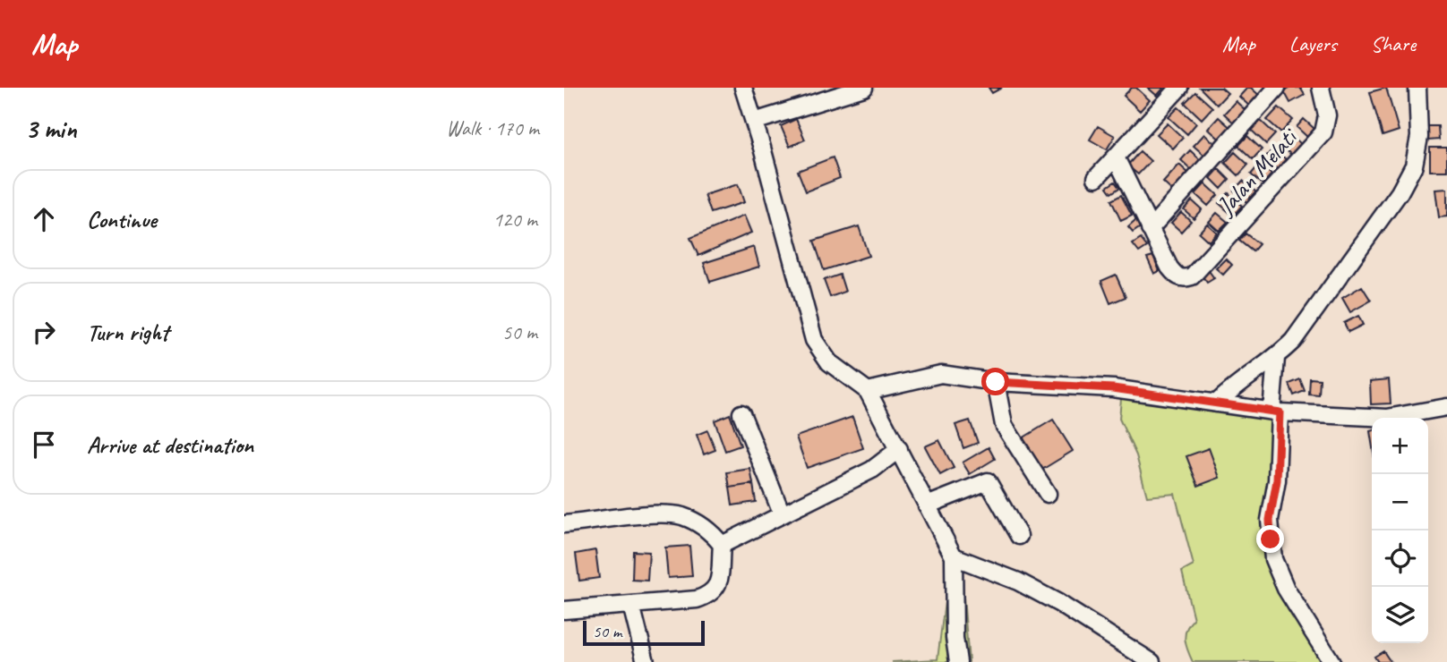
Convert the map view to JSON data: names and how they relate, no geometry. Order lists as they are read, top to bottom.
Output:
{
  "streets": {
    "street": ["Jalan Melati"]
  },
  "scale_bar": "50 m",
  "page": {
    "header": "Map",
    "nav": ["Map", "Layers", "Share"],
    "heading": ["3 min", "Walk · 170 m"],
    "list": [
      ["Continue", "120 m"],
      ["Turn right", "50 m"],
      "Arrive at destination"
    ],
    "map_buttons": ["+", "−"],
    "scale": "50 m"
  }
}
